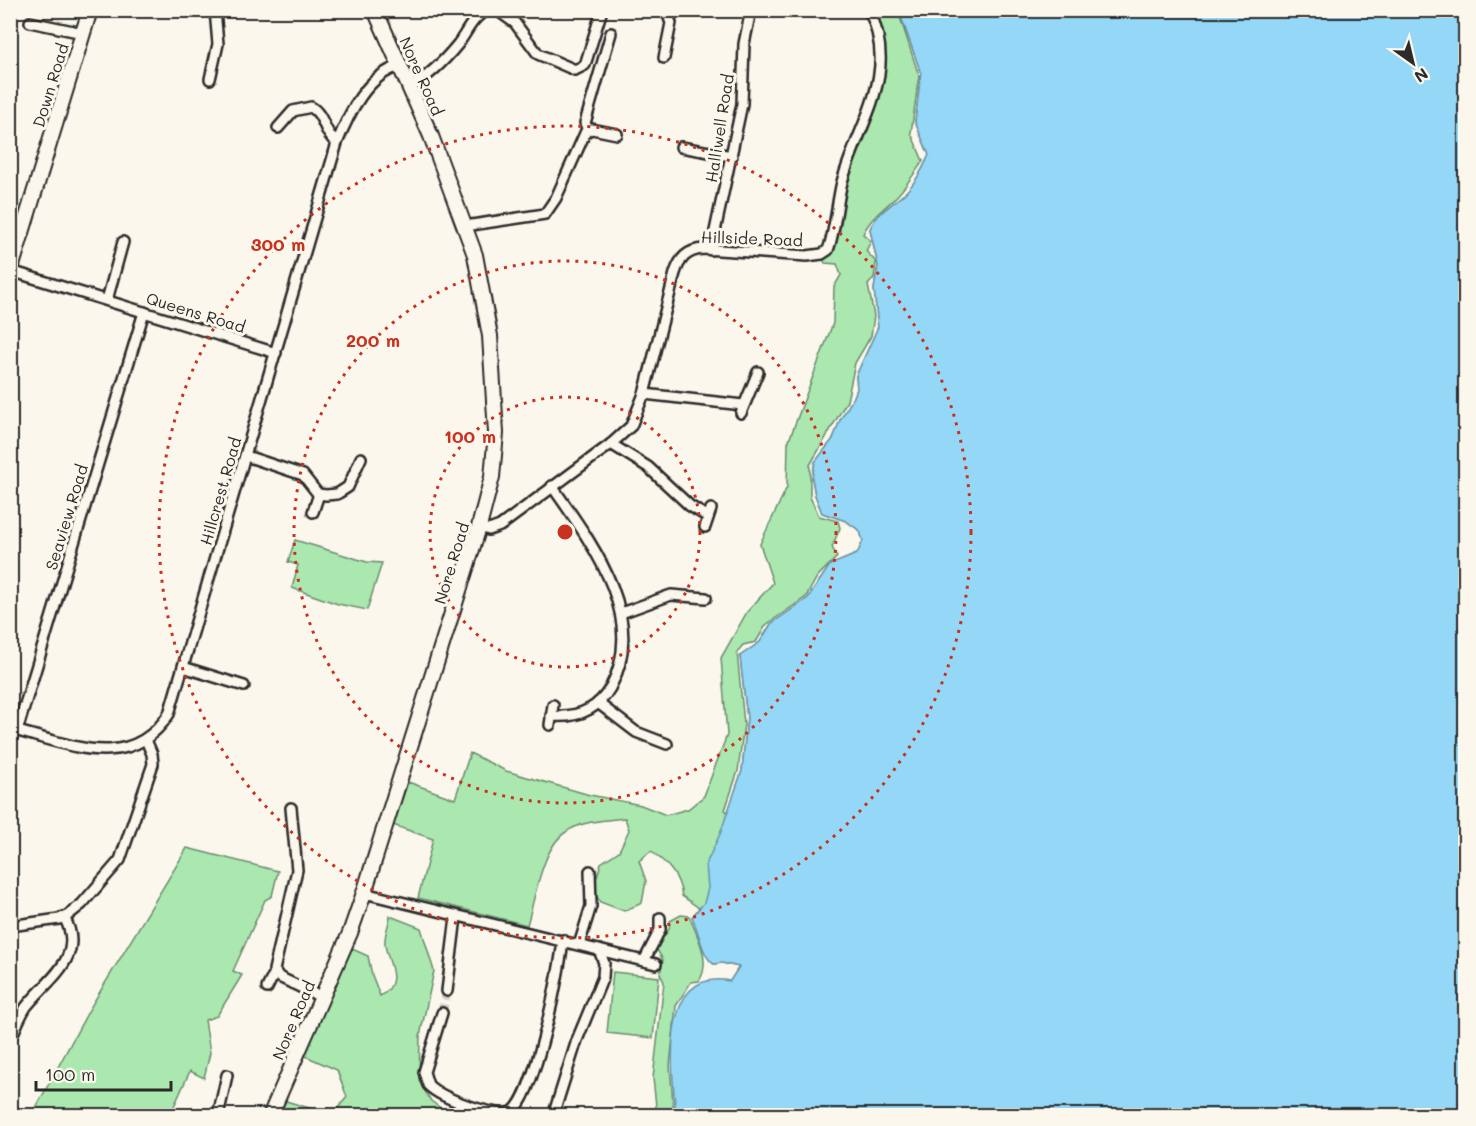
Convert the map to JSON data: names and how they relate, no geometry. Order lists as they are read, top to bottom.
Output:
{
  "streets": {
    "street": [
      "Nore Road",
      "Down Road",
      "Halliwell Road",
      "Hillside Road",
      "Queens Road",
      "Hillcrest Road",
      "Seaview Road"
    ]
  },
  "crossings": [
    ["Nore Road", "Hillside Road"],
    ["Nore Road", "Hillcrest Road"],
    ["Down Road", "Queens Road"],
    ["Halliwell Road", "Hillside Road"],
    ["Queens Road", "Hillcrest Road"],
    ["Queens Road", "Seaview Road"]
  ],
  "scale_bar": "100 m",
  "north": "bottom right",
  "rings": ["300 m", "200 m", "100 m"]
}
